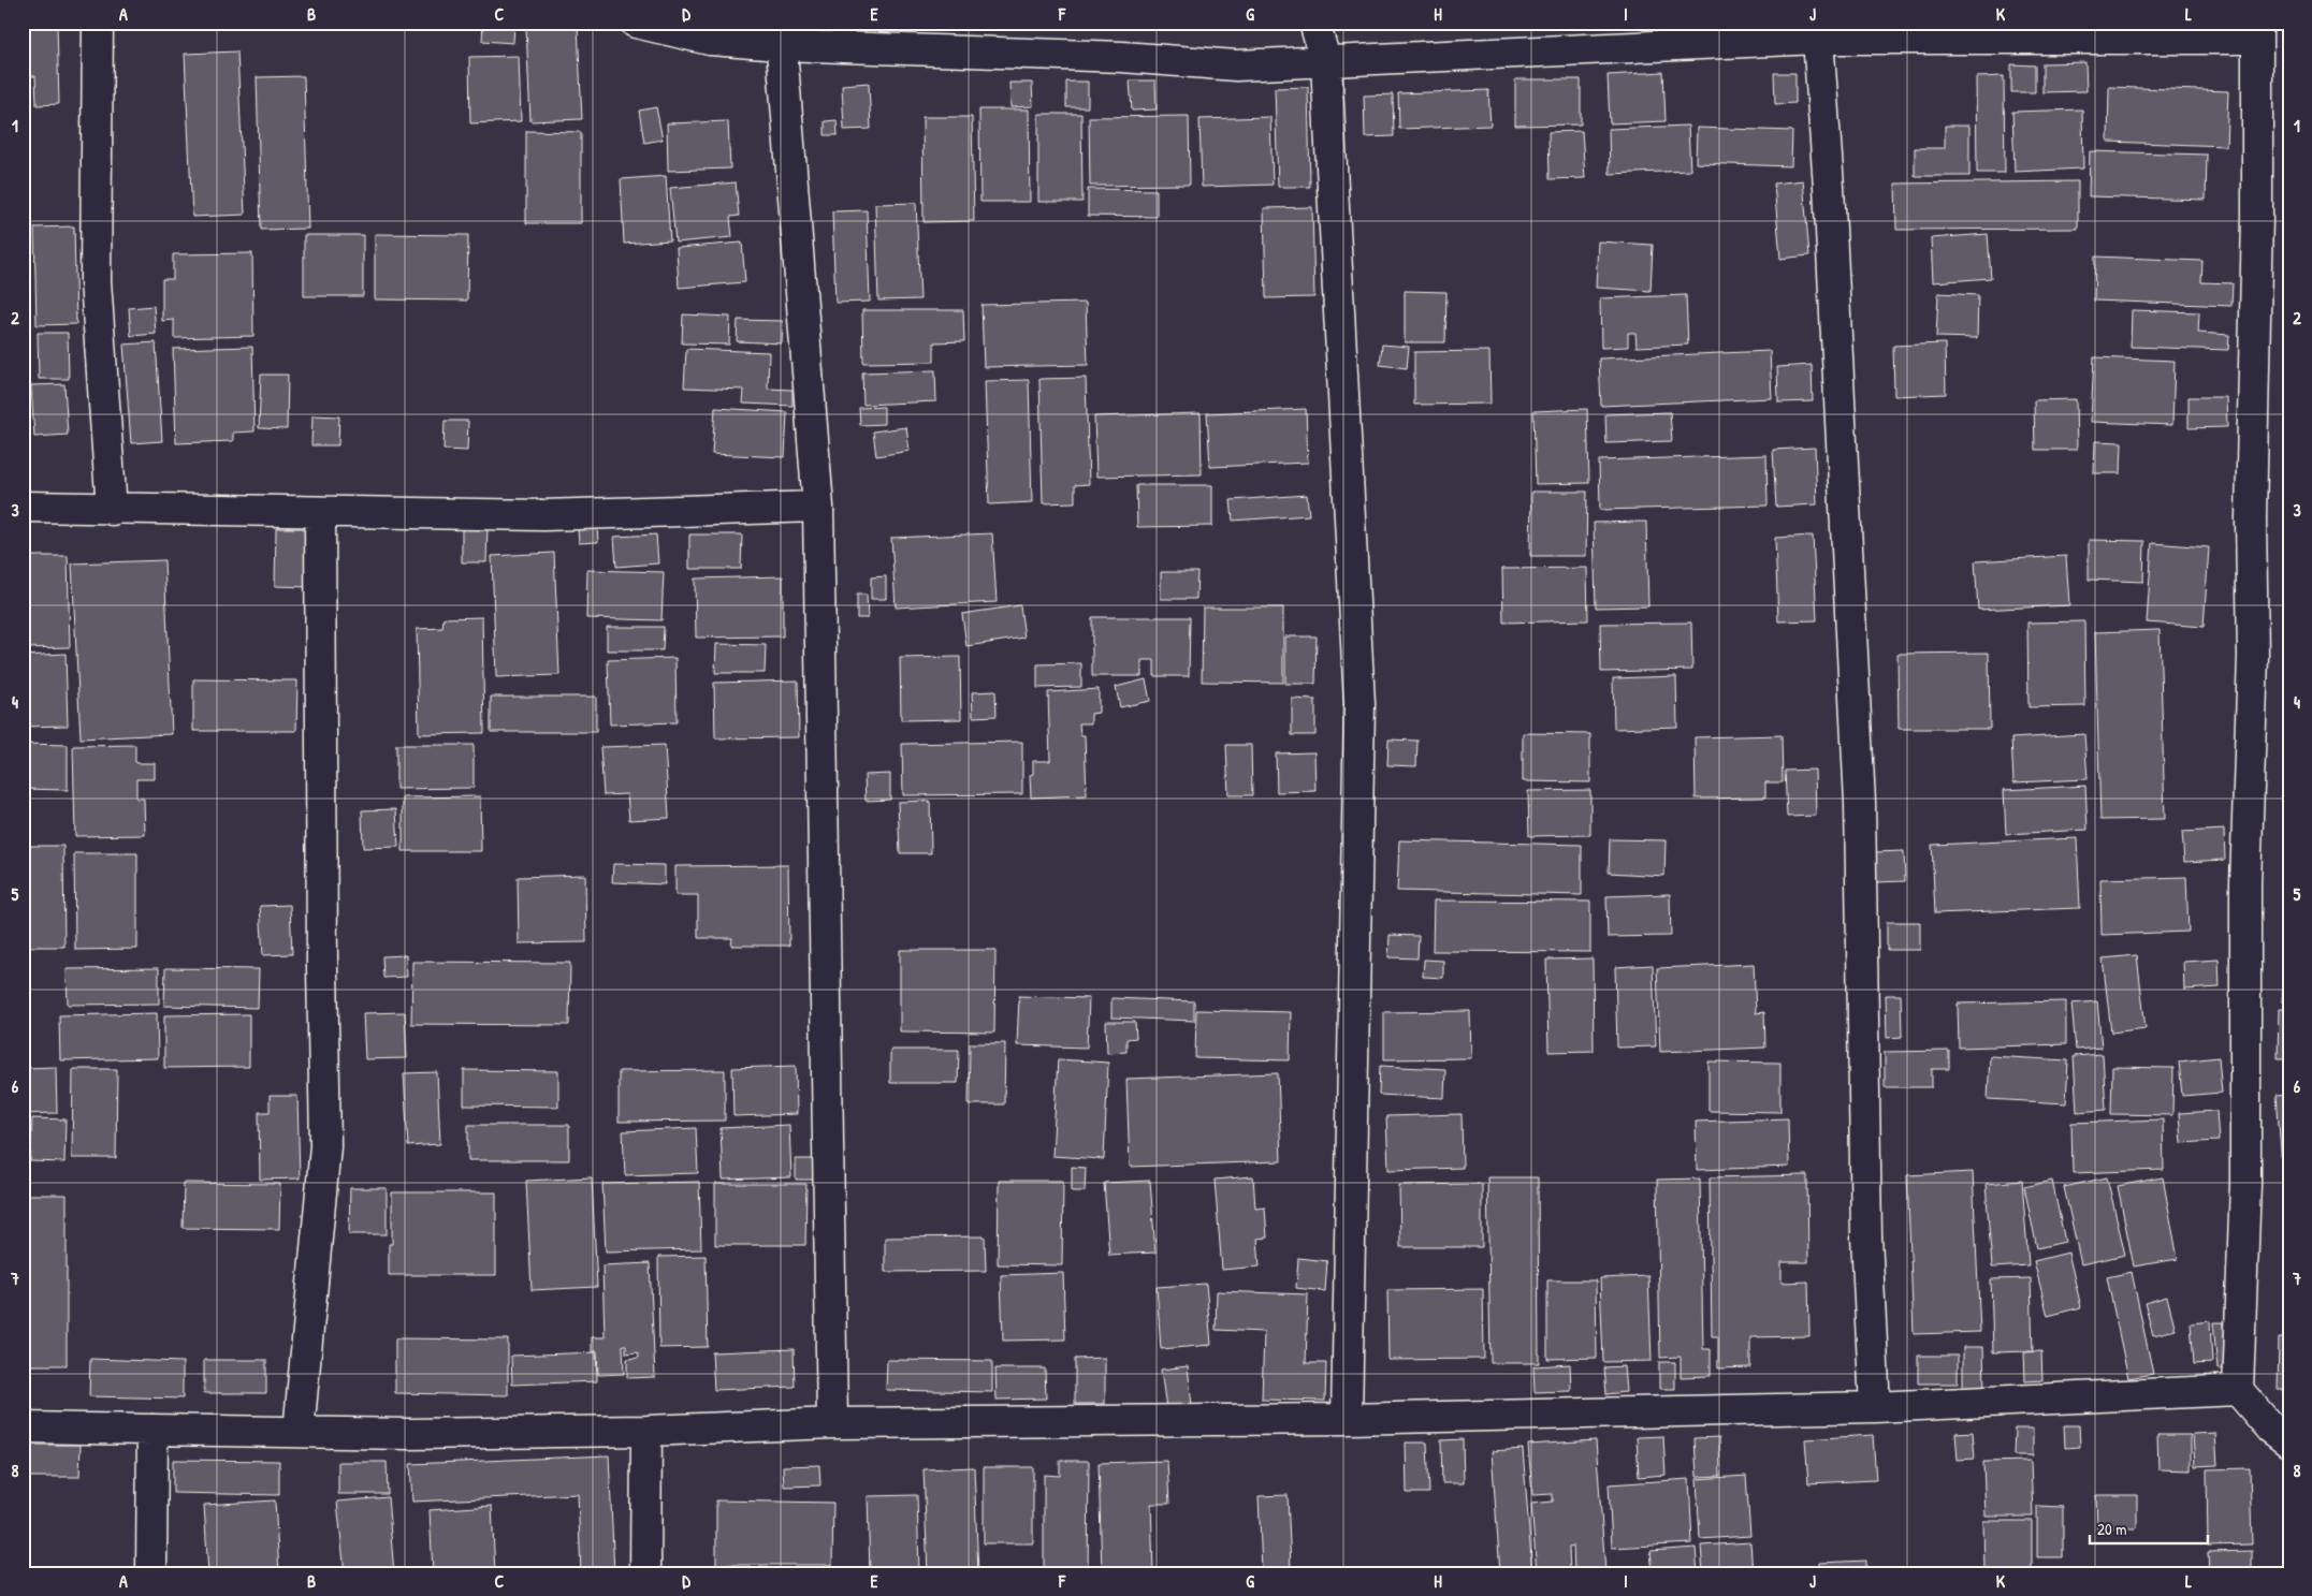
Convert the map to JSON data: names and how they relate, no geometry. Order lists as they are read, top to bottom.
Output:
{
  "scale_bar": "20 m",
  "grid": {
    "columns": [
      "A",
      "B",
      "C",
      "D",
      "E",
      "F",
      "G",
      "H",
      "I",
      "J",
      "K",
      "L"
    ],
    "rows": [
      "1",
      "2",
      "3",
      "4",
      "5",
      "6",
      "7",
      "8"
    ]
  }
}
